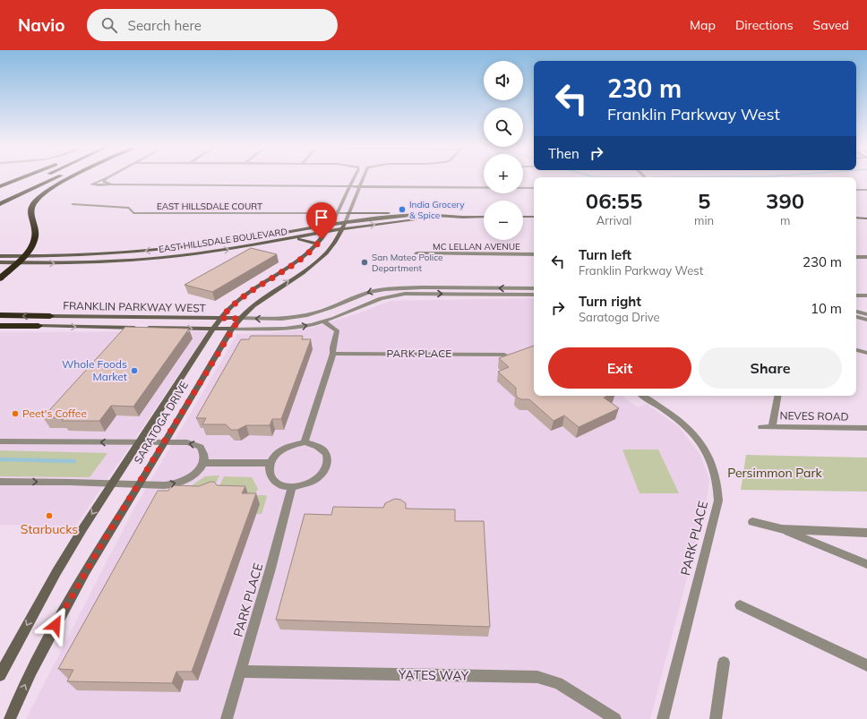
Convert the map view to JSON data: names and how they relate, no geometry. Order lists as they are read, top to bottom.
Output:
{
  "streets": {
    "main road": ["EAST HILLSDALE BOULEVARD", "FRANKLIN PARKWAY WEST", "SARATOGA DRIVE"],
    "street": [
      "EAST HILLSDALE COURT",
      "MC LELLAN AVENUE",
      "PARK PLACE",
      "NEVES ROAD",
      "YATES WAY"
    ]
  },
  "crossings": [
    ["EAST HILLSDALE COURT", "SARATOGA DRIVE"],
    ["EAST HILLSDALE BOULEVARD", "SARATOGA DRIVE"],
    ["FRANKLIN PARKWAY WEST", "SARATOGA DRIVE"],
    ["PARK PLACE", "YATES WAY"]
  ],
  "parks": ["Persimmon Park"],
  "places": [
    "India Grocery & Spice",
    "San Mateo Police Department",
    "Whole Foods Market",
    "Peet's Coffee",
    "Starbucks"
  ],
  "page": {
    "header": "Navio",
    "search": "Search here",
    "nav": ["Map", "Directions", "Saved"],
    "map_buttons": ["+", "−"],
    "turn": ["230 m", "Franklin Parkway West"],
    "then": "Then",
    "eta": [
      "06:55",
      "Arrival",
      "5",
      "min",
      "390",
      "m"
    ],
    "list": [
      {
        "name": "Turn left",
        "note": "Franklin Parkway West",
        "value": "230 m"
      },
      {
        "name": "Turn right",
        "note": "Saratoga Drive",
        "value": "10 m"
      }
    ],
    "buttons": ["Exit", "Share"]
  }
}
